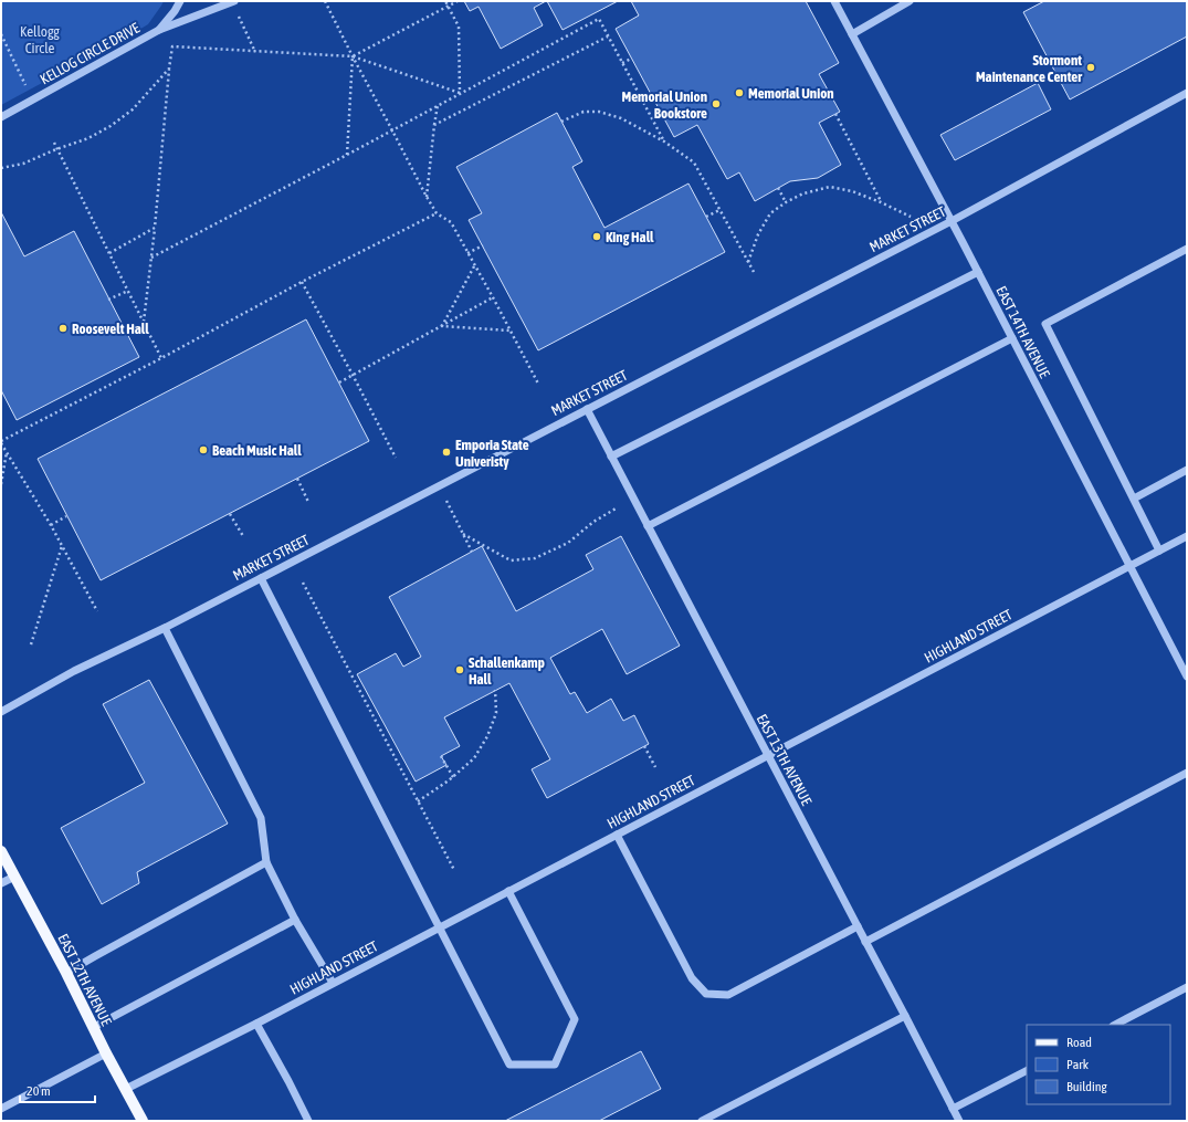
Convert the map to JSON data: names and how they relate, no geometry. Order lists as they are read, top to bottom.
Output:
{
  "streets": {
    "main road": ["EAST 12TH AVENUE"],
    "street": [
      "KELLOG CIRCLE DRIVE",
      "MARKET STREET",
      "EAST 14TH AVENUE",
      "HIGHLAND STREET",
      "EAST 13TH AVENUE"
    ]
  },
  "crossings": [
    ["MARKET STREET", "EAST 14TH AVENUE"],
    ["MARKET STREET", "EAST 13TH AVENUE"],
    ["EAST 14TH AVENUE", "HIGHLAND STREET"],
    ["HIGHLAND STREET", "EAST 13TH AVENUE"],
    ["HIGHLAND STREET", "EAST 12TH AVENUE"]
  ],
  "parks": ["Kellogg Circle"],
  "places": [
    "Stormont Maintenance Center",
    "Memorial Union",
    "Memorial Union Bookstore",
    "King Hall",
    "Roosevelt Hall",
    "Beach Music Hall",
    "Emporia State Univeristy",
    "Schallenkamp Hall"
  ],
  "legend": ["Road", "Park", "Building"],
  "scale_bar": "20 m"
}
